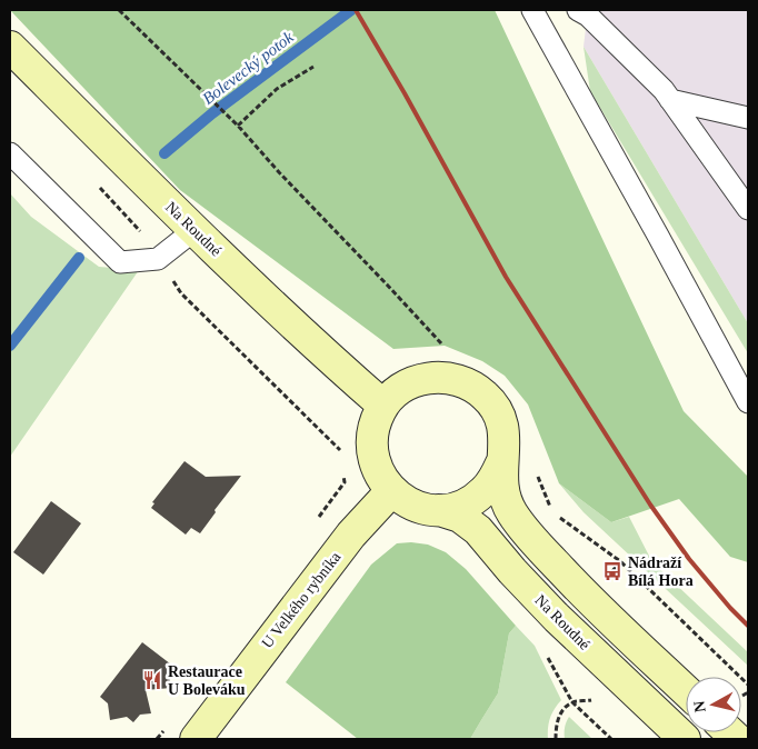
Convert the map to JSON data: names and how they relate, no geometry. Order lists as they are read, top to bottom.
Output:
{
  "streets": {
    "main road": ["Na Roudné", "U Velkého rybníka"]
  },
  "crossings": [
    ["Na Roudné", "U Velkého rybníka"]
  ],
  "water": ["Bolevecký potok"],
  "places": {
    "bus stop": ["Nádraží Bílá Hora"],
    "restaurant": ["Restaurace U Boleváku"]
  },
  "north": "left"
}
